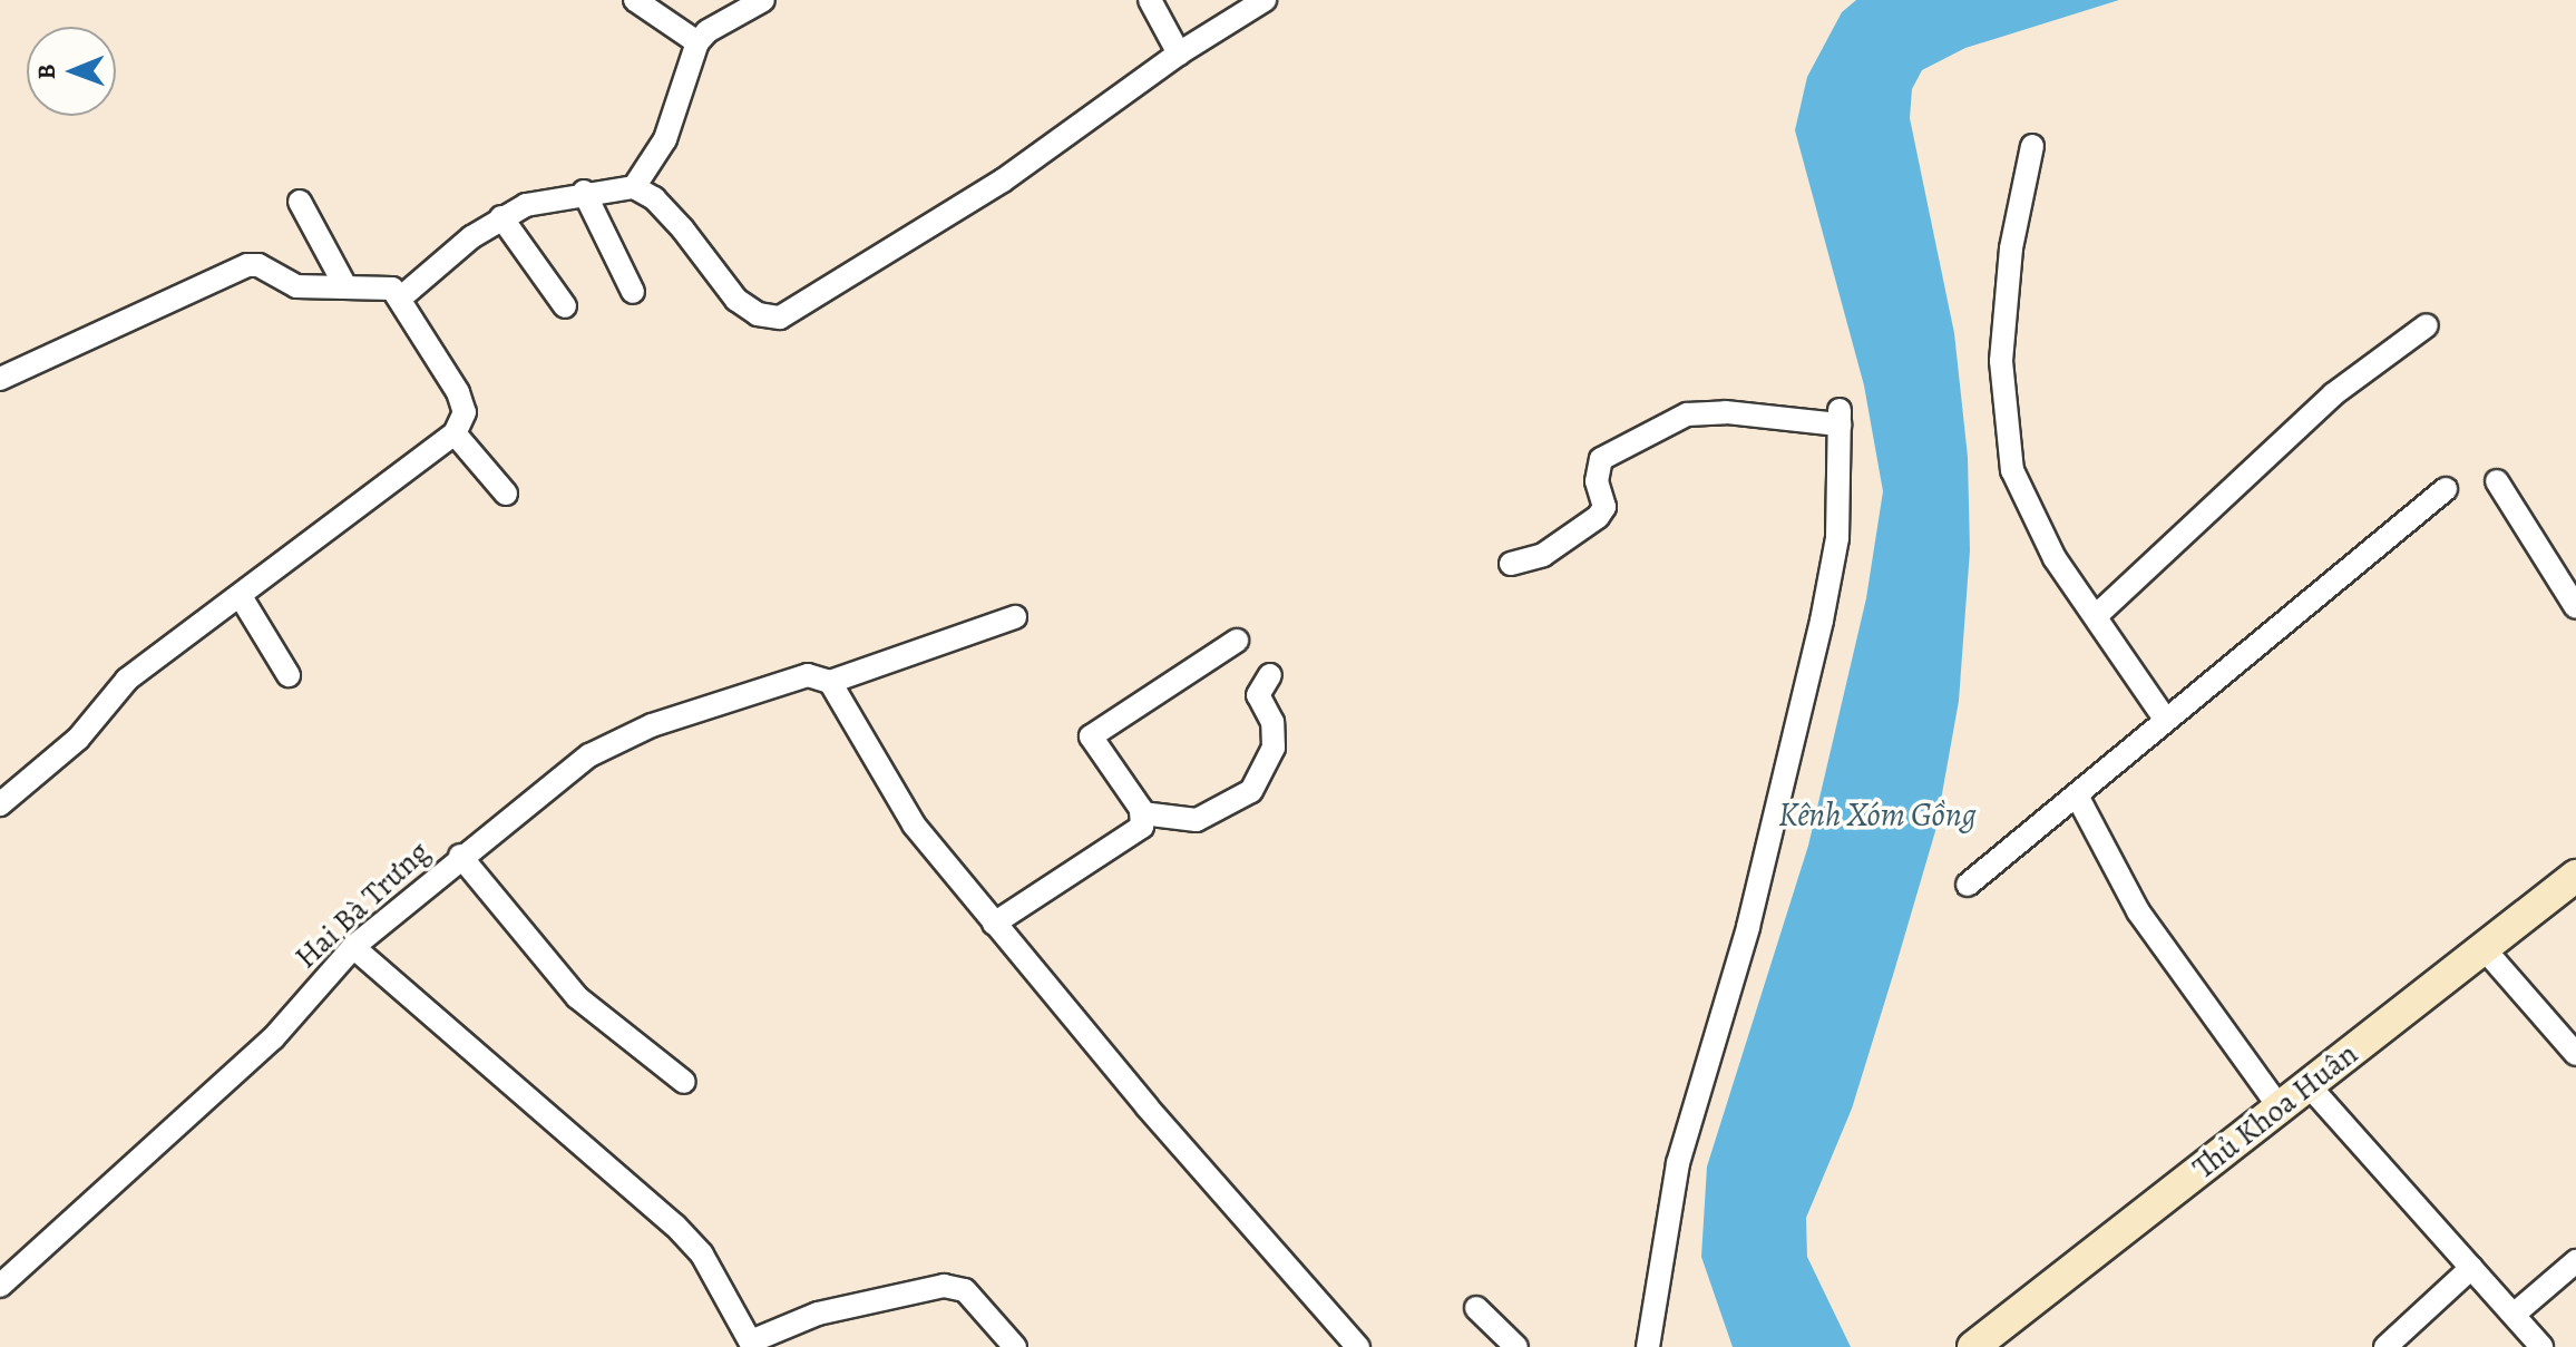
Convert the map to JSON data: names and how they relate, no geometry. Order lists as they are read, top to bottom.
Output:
{
  "streets": {
    "main road": ["Thủ Khoa Huân"],
    "street": ["Hai Bà Trưng"]
  },
  "water": ["Kênh Xóm Gồng"],
  "north": "left"
}
